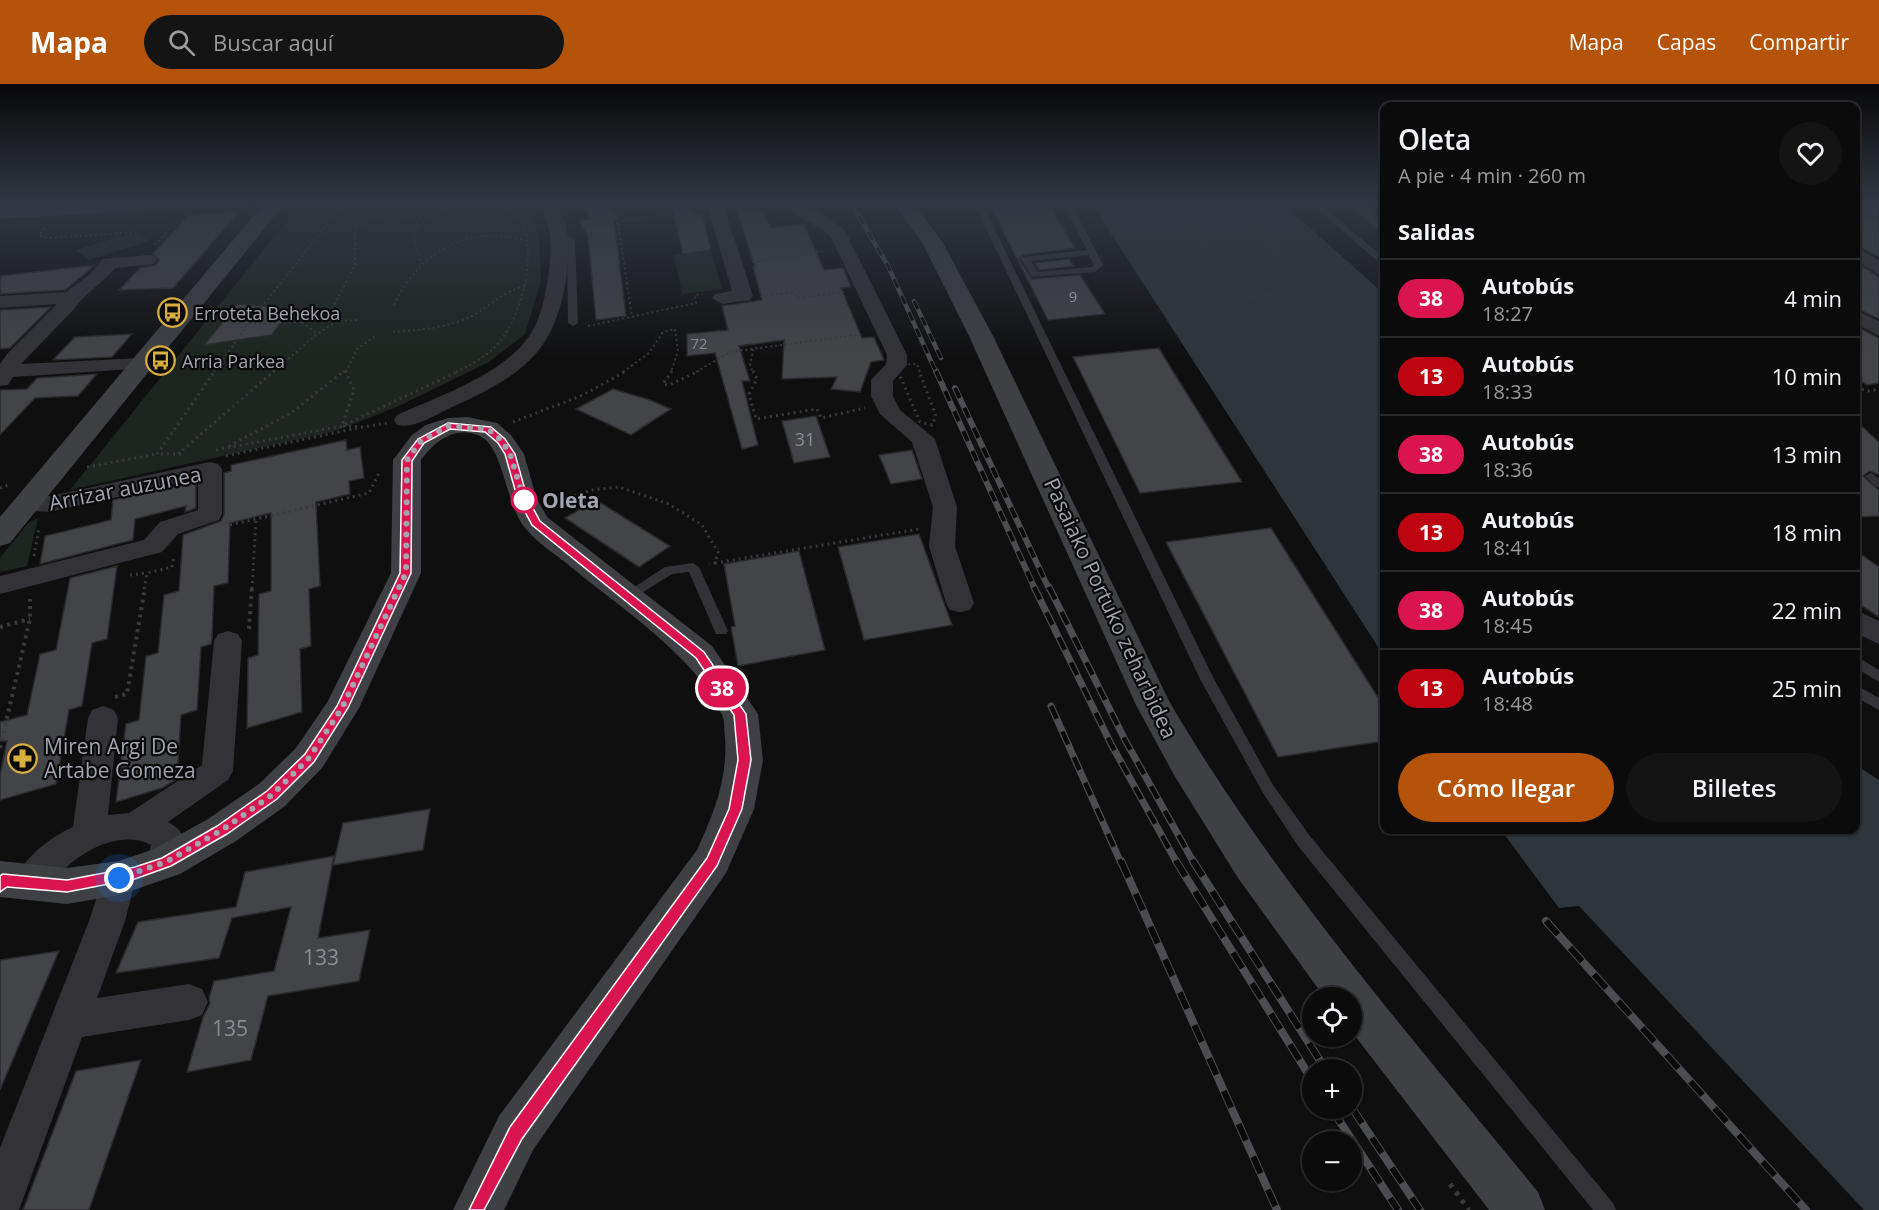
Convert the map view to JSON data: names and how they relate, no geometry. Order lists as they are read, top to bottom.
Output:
{
  "streets": {
    "street": ["Arrizar auzunea", "Pasaiako Portuko zeharbidea"]
  },
  "places": {
    "bus stop": ["Erroteta Behekoa", "Arria Parkea"],
    "other": ["Oleta"],
    "pharmacy": ["Miren Argi De Artabe Gomeza"]
  },
  "lines": ["bus line 38"],
  "house_numbers": [
    "9",
    "72",
    "31",
    "133",
    "135"
  ],
  "page": {
    "header": "Mapa",
    "search": "Buscar aquí",
    "nav": ["Mapa", "Capas", "Compartir"],
    "on_map": "38",
    "heading": [
      ["Oleta", "A pie · 4 min · 260 m"],
      "Salidas"
    ],
    "list": [
      {
        "mark": "38",
        "name": "Autobús",
        "note": "18:27",
        "value": "4 min"
      },
      {
        "mark": "13",
        "name": "Autobús",
        "note": "18:33",
        "value": "10 min"
      },
      {
        "mark": "38",
        "name": "Autobús",
        "note": "18:36",
        "value": "13 min"
      },
      {
        "mark": "13",
        "name": "Autobús",
        "note": "18:41",
        "value": "18 min"
      },
      {
        "mark": "38",
        "name": "Autobús",
        "note": "18:45",
        "value": "22 min"
      },
      {
        "mark": "13",
        "name": "Autobús",
        "note": "18:48",
        "value": "25 min"
      }
    ],
    "buttons": ["Cómo llegar", "Billetes"],
    "map_buttons": ["+", "−"]
  }
}
